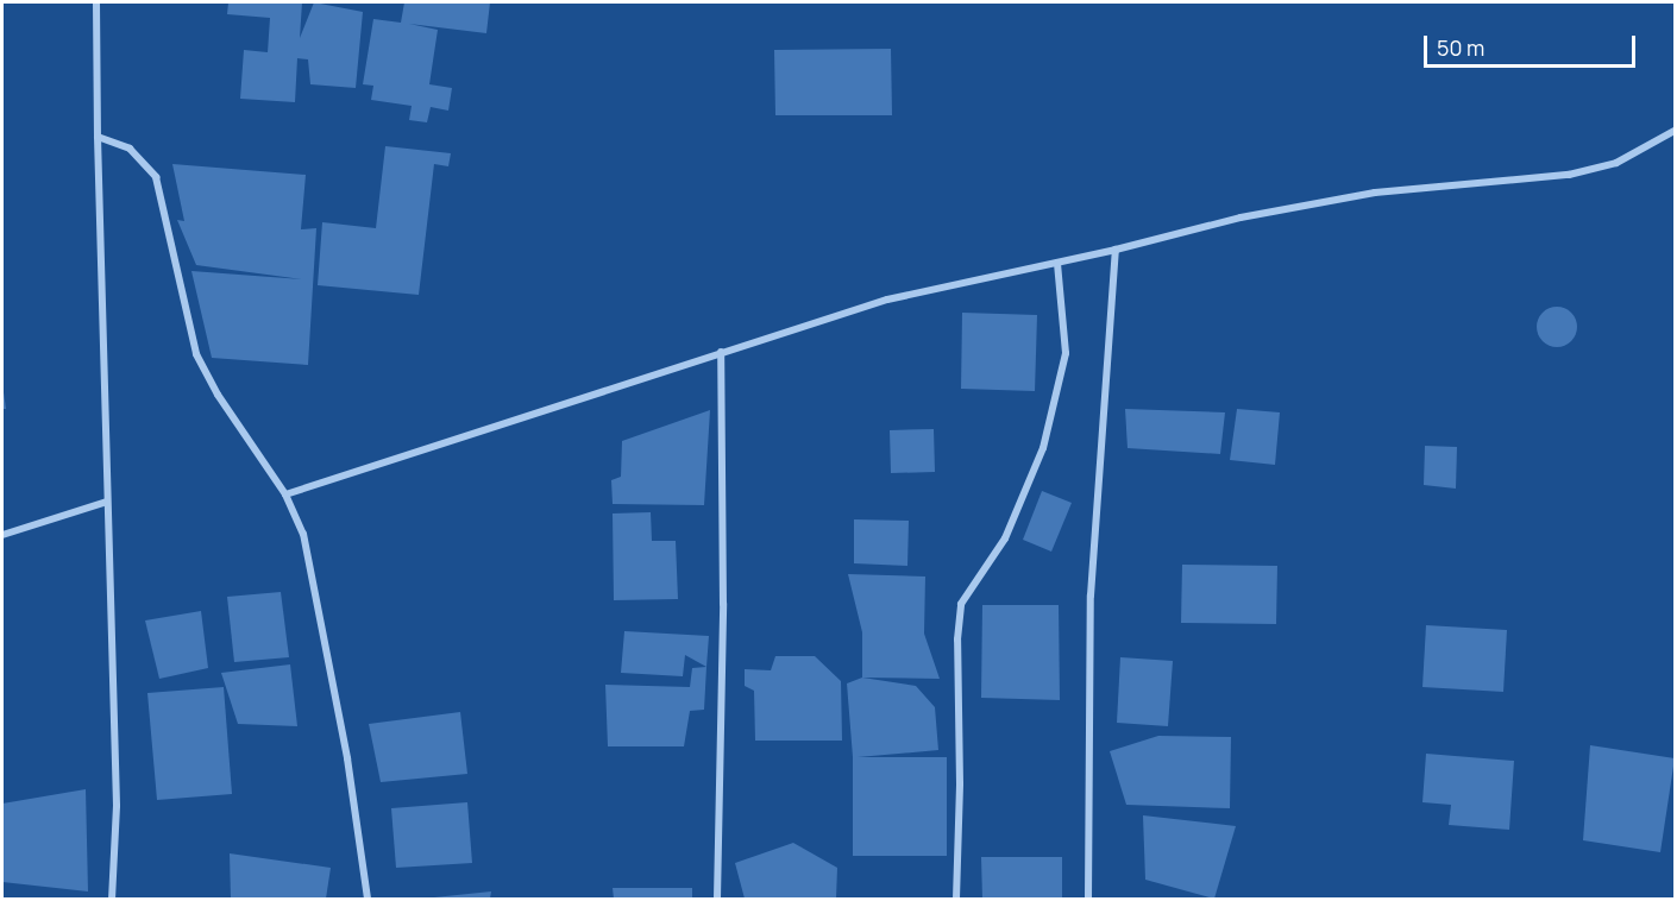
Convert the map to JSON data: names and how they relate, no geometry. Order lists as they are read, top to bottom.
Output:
{
  "scale_bar": "50 m"
}
